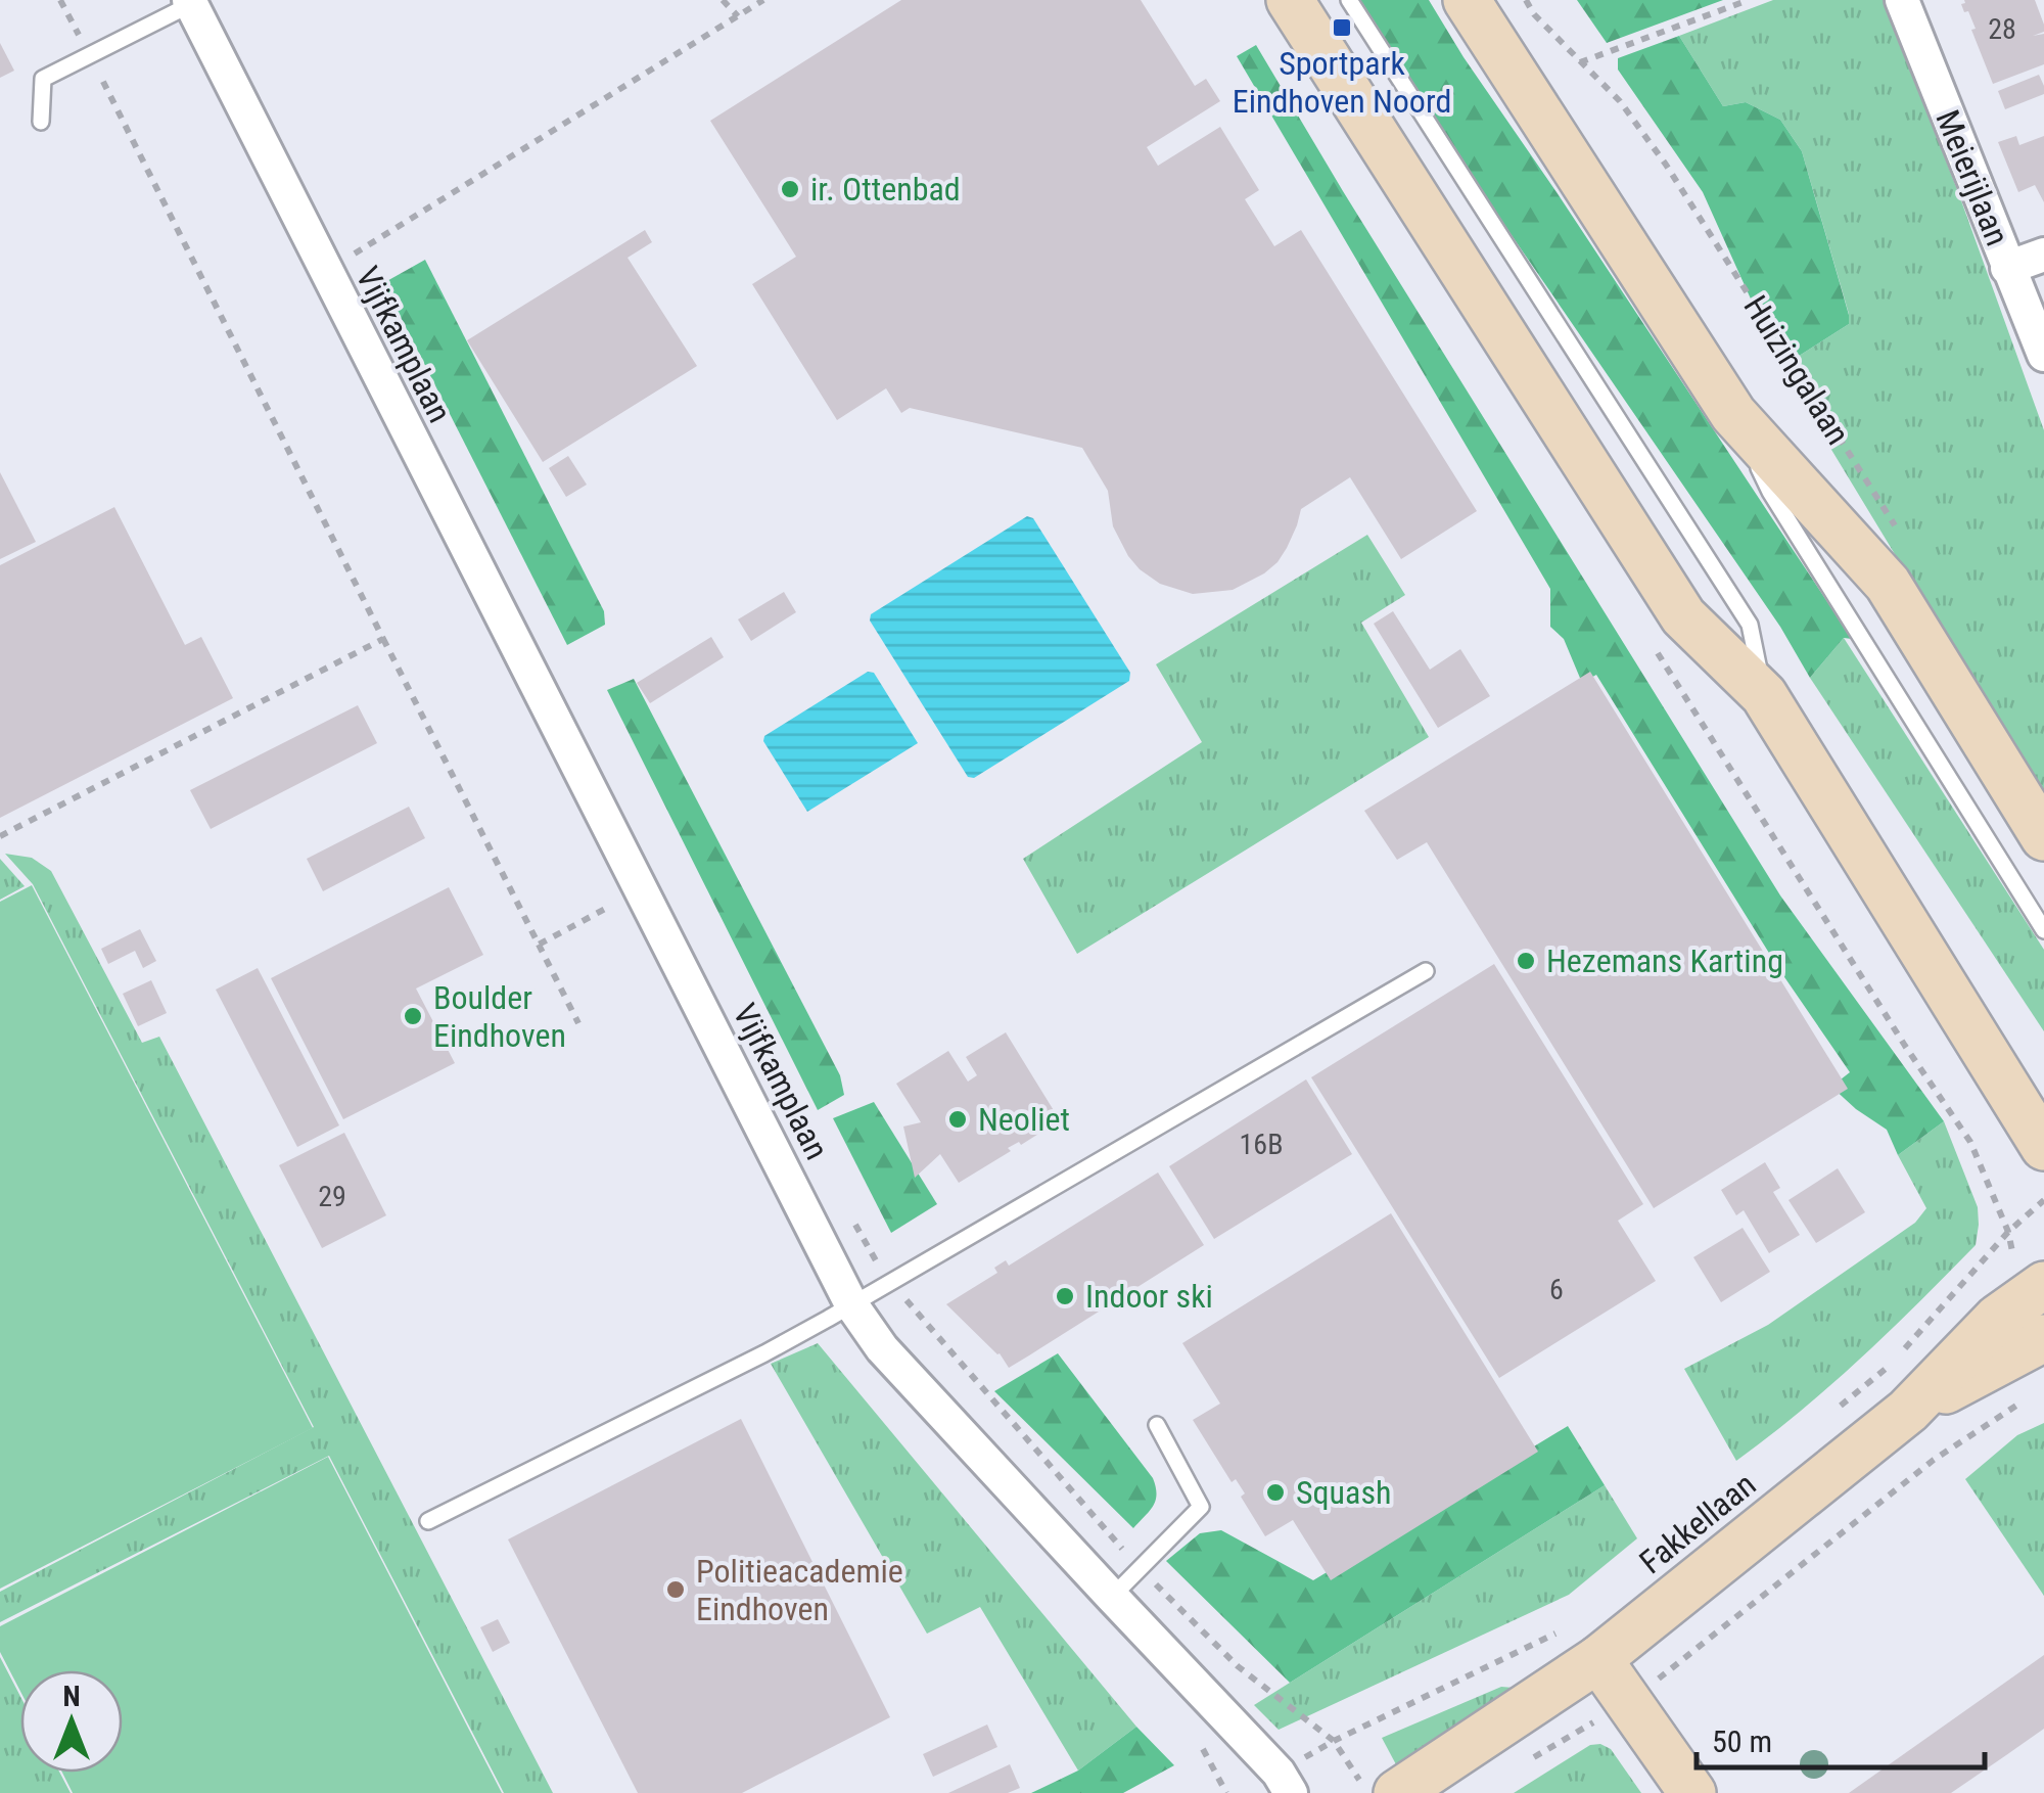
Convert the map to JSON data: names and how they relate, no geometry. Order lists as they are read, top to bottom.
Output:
{
  "streets": {
    "main road": ["Huizingalaan", "Fakkellaan"],
    "street": ["Meierijlaan", "Vijfkamplaan"]
  },
  "places": {
    "transit": ["Sportpark Eindhoven Noord"],
    "other": [
      "ir. Ottenbad",
      "Hezemans Karting",
      "Boulder Eindhoven",
      "Neoliet",
      "Indoor ski",
      "Squash",
      "Politieacademie Eindhoven"
    ]
  },
  "house_numbers": [
    "28",
    "16B",
    "29",
    "6"
  ],
  "scale_bar": "50 m",
  "north": "top"
}
